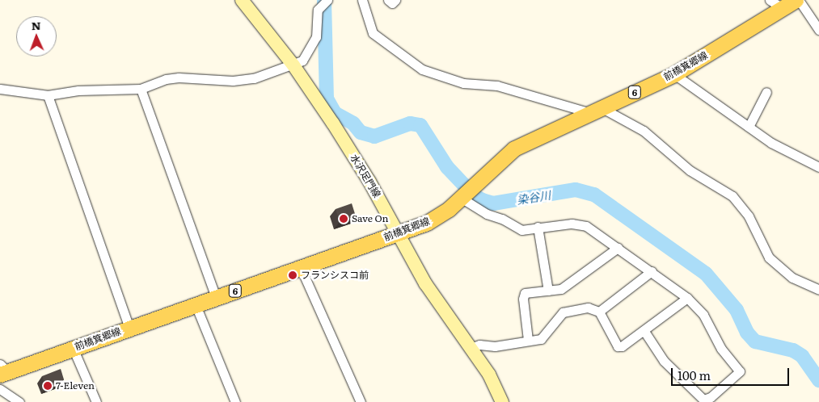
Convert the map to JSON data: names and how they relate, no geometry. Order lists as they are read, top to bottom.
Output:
{
  "streets": {
    "main road": ["前橋箕郷線", "6", "水沢足門線"]
  },
  "crossings": [
    ["前橋箕郷線", "水沢足門線"]
  ],
  "water": ["染谷川"],
  "places": ["Save On", "フランシスコ前", "7-Eleven"],
  "scale_bar": "100 m",
  "north": "top"
}
